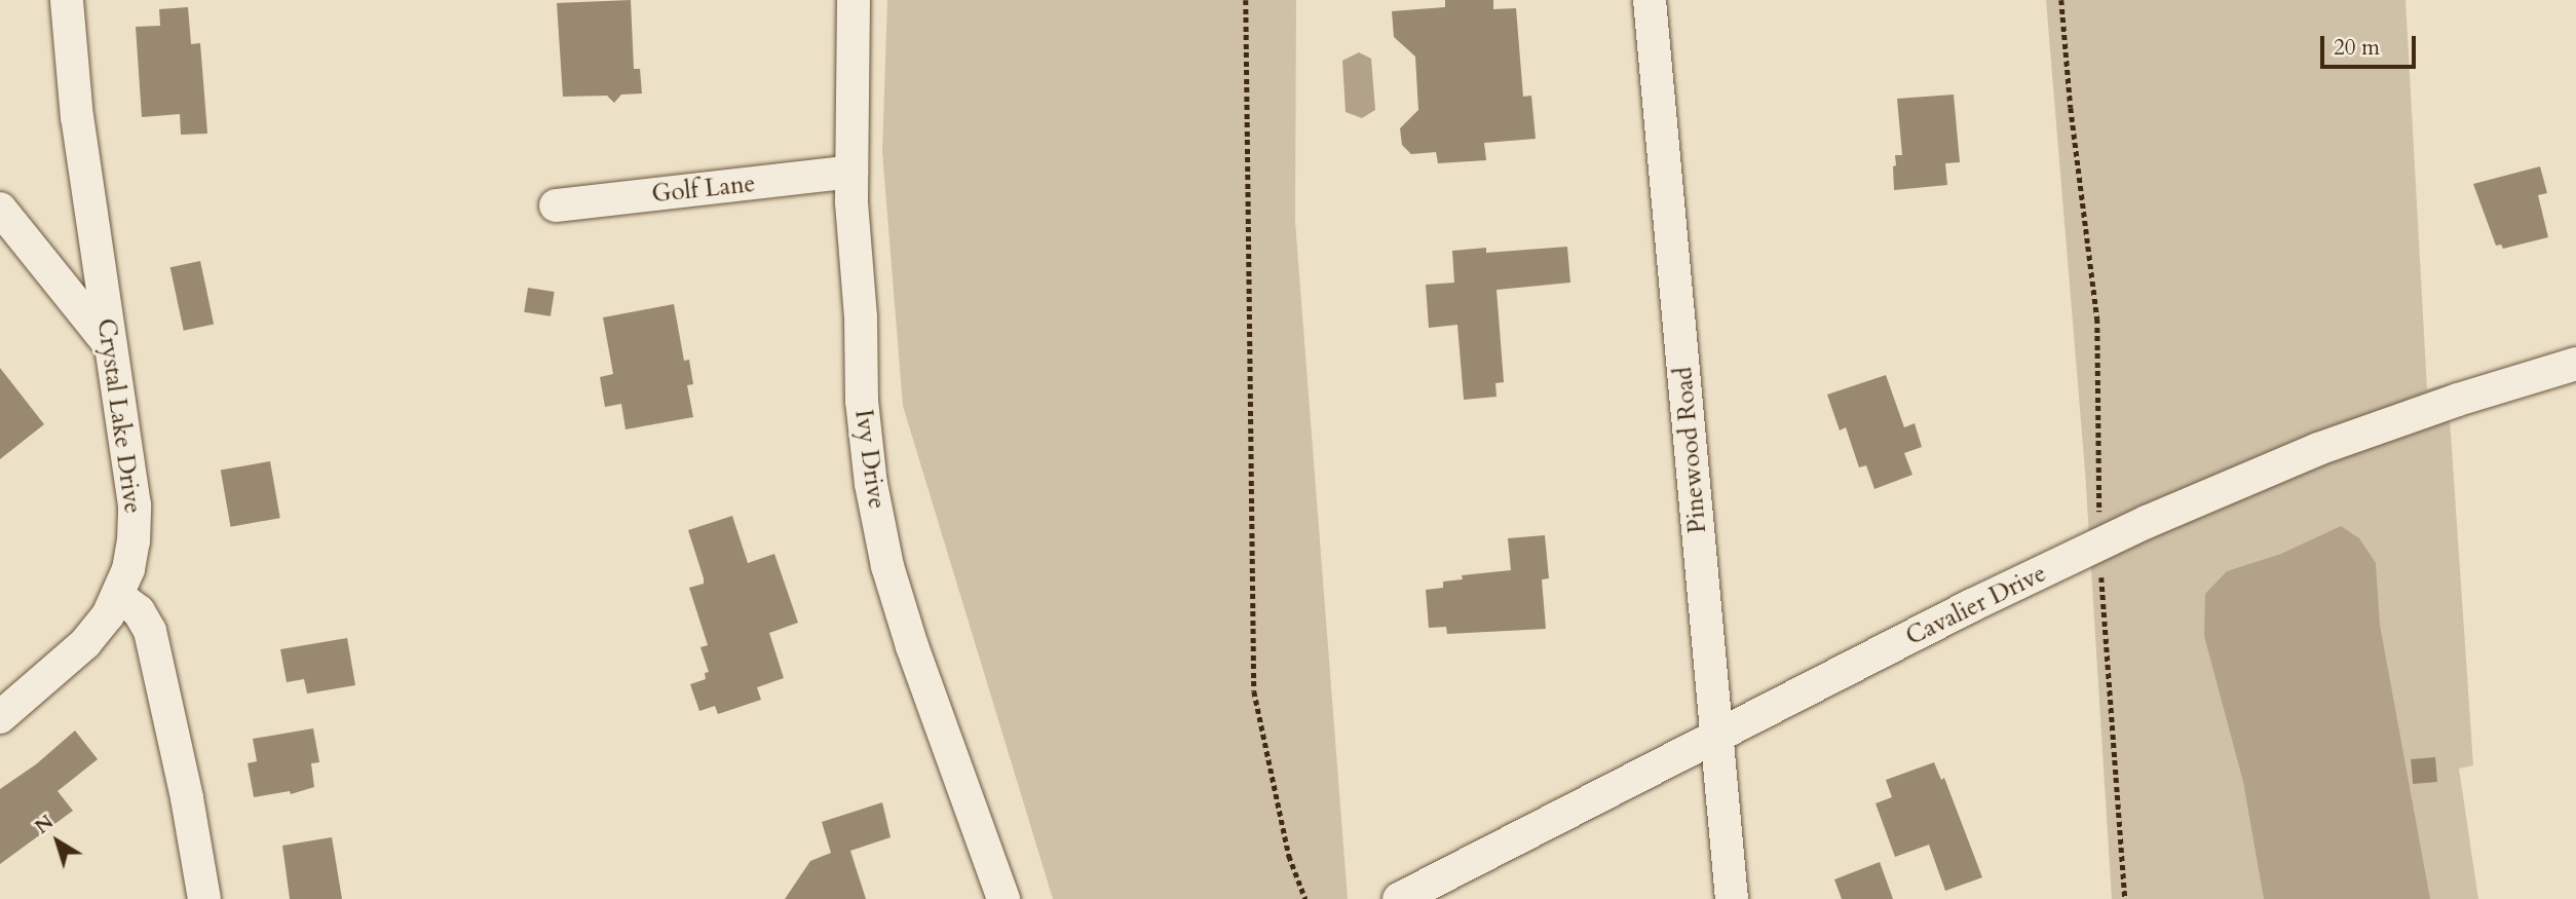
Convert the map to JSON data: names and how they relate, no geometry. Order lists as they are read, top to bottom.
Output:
{
  "streets": {
    "street": [
      "Golf Lane",
      "Crystal Lake Drive",
      "Pinewood Road",
      "Ivy Drive",
      "Cavalier Drive"
    ]
  },
  "crossings": [
    ["Golf Lane", "Ivy Drive"],
    ["Pinewood Road", "Cavalier Drive"]
  ],
  "scale_bar": "20 m",
  "north": "top left"
}
